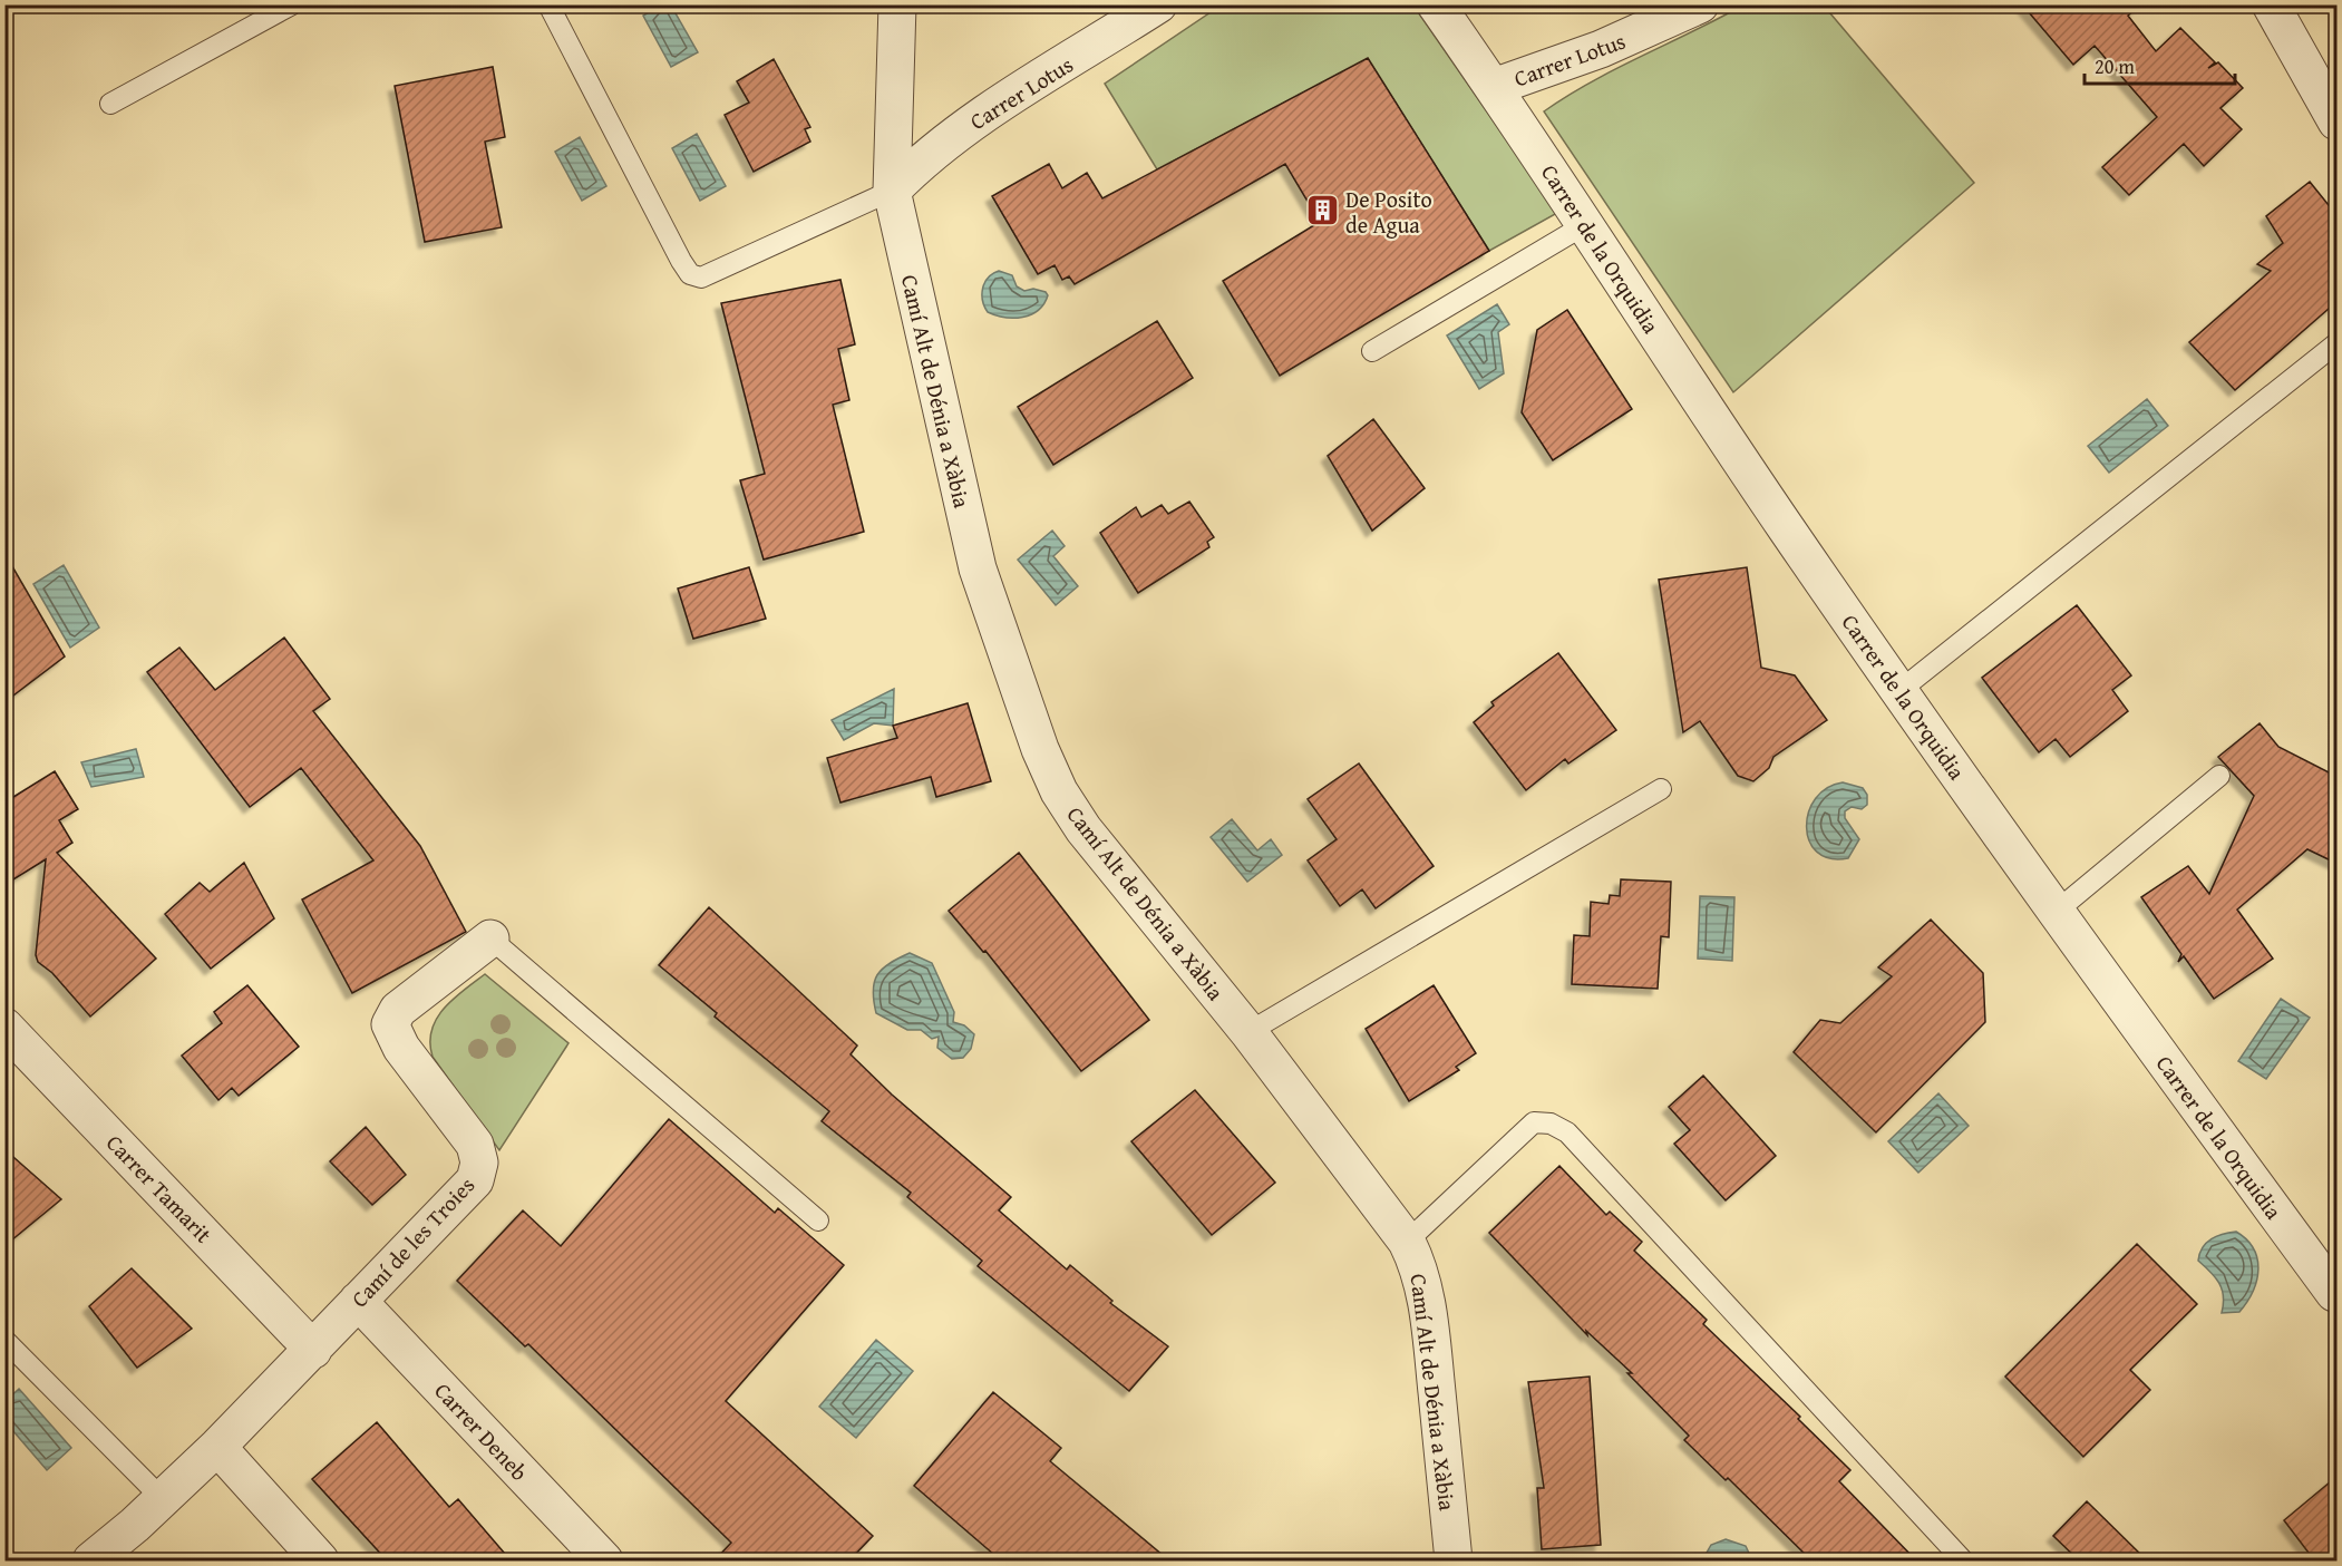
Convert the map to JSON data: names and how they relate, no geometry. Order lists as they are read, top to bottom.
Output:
{
  "streets": {
    "street": [
      "Carrer Lotus",
      "Carrer de la Orquidia",
      "Camí Alt de Dénia a Xàbia",
      "Carrer Tamarit",
      "Camí de les Troies",
      "Carrer Deneb"
    ]
  },
  "crossings": [
    ["Carrer Lotus", "Carrer de la Orquidia"],
    ["Carrer Lotus", "Camí Alt de Dénia a Xàbia"],
    ["Carrer Tamarit", "Camí de les Troies"],
    ["Camí de les Troies", "Carrer Deneb"]
  ],
  "places": {
    "building": ["De Posito de Agua"]
  },
  "scale_bar": "20 m"
}
